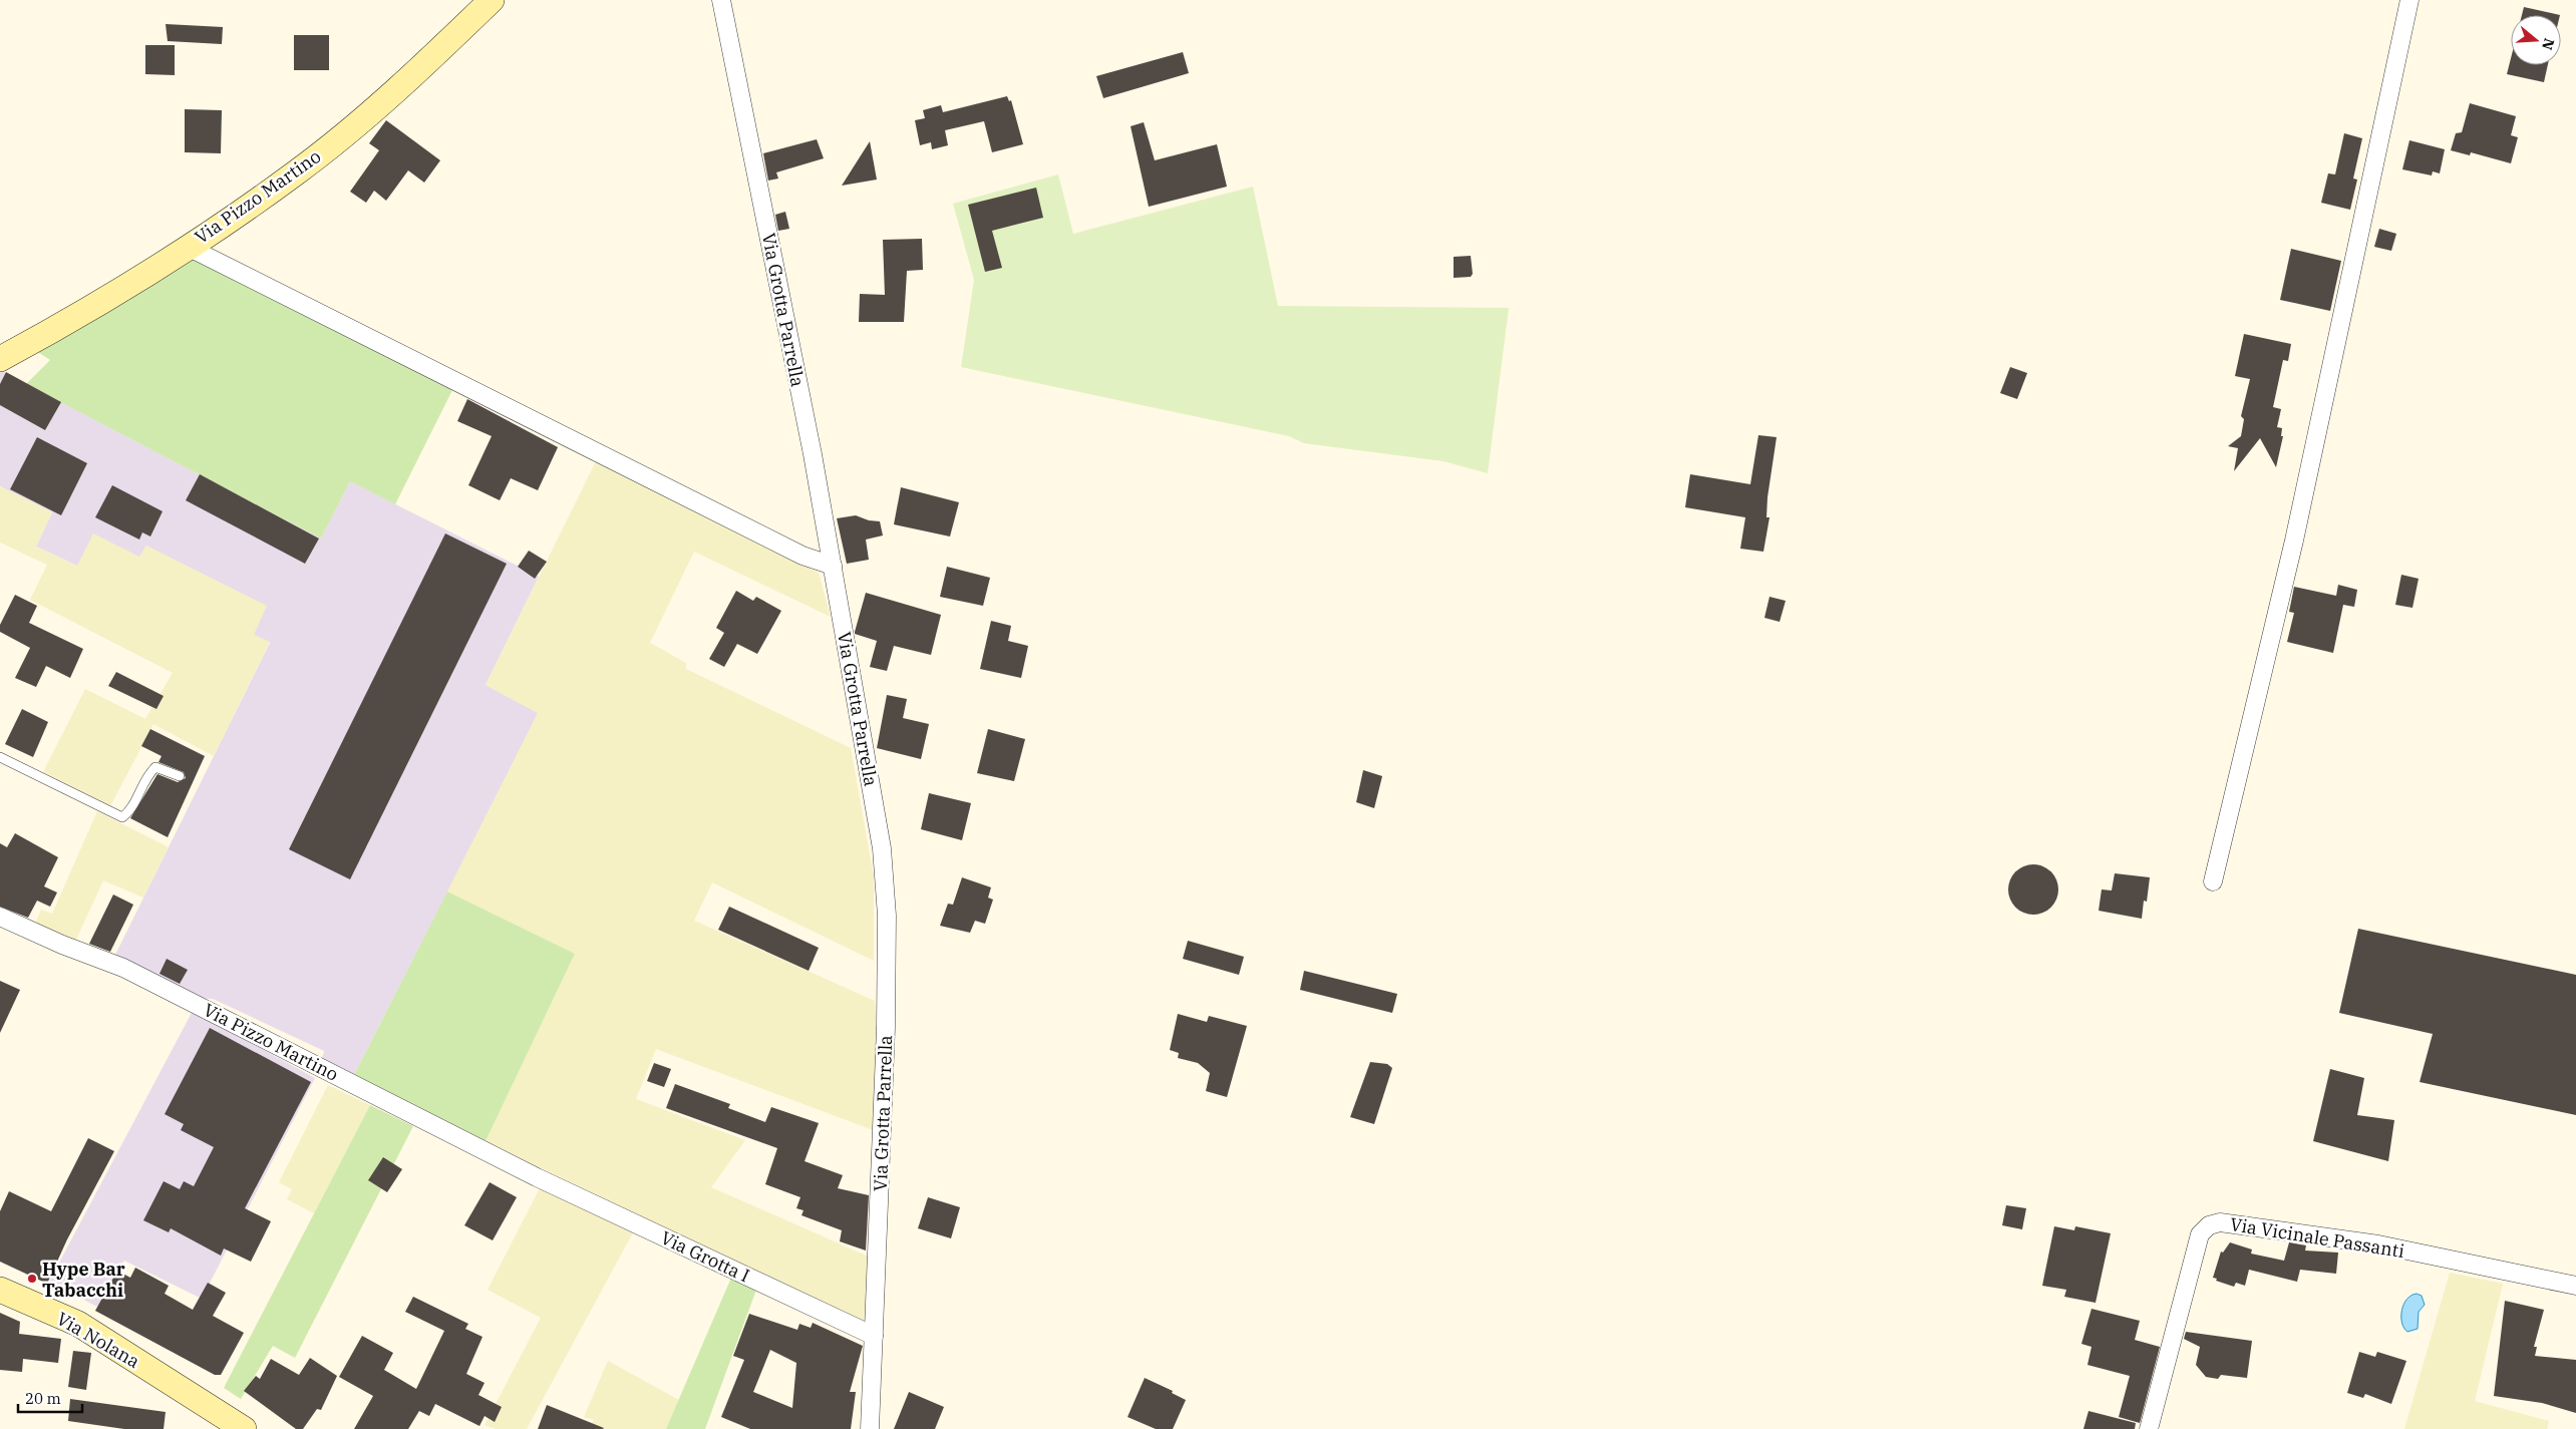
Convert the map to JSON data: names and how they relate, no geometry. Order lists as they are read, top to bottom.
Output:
{
  "streets": {
    "street": [
      "Via Pizzo Martino",
      "Via Grotta Parrella",
      "Via Vicinale Passanti",
      "Via Grotta I",
      "Via Nolana"
    ]
  },
  "crossings": [
    ["Via Pizzo Martino", "Via Grotta I"],
    ["Via Grotta Parrella", "Via Grotta I"]
  ],
  "places": ["Hype Bar Tabacchi"],
  "scale_bar": "20 m",
  "north": "right"
}
